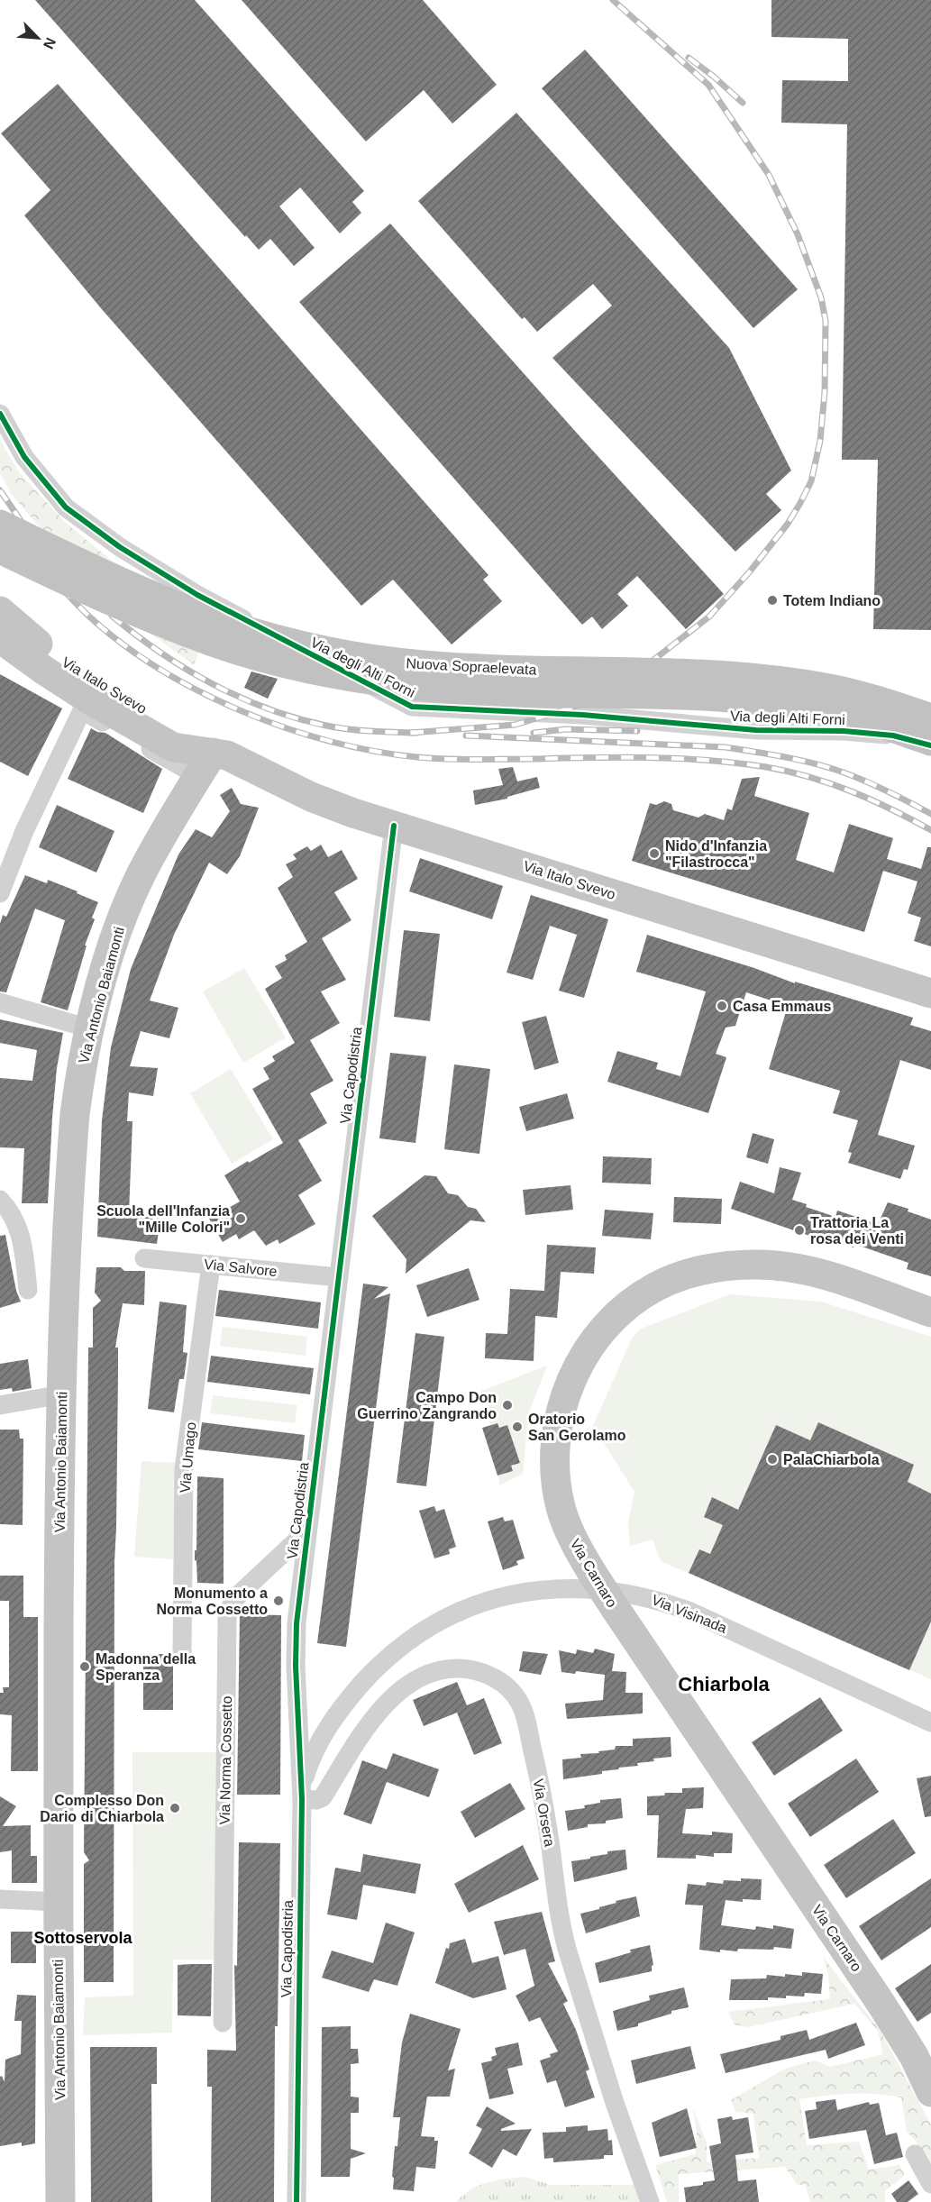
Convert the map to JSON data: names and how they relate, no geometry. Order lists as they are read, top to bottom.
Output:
{
  "streets": {
    "highway": ["Nuova Sopraelevata"],
    "main road": ["Via Italo Svevo", "Via Antonio Baiamonti", "Via Carnaro"],
    "street": [
      "Via degli Alti Forni",
      "Via Capodistria",
      "Via Salvore",
      "Via Umago",
      "Via Visinada",
      "Via Norma Cossetto",
      "Via Orsera"
    ]
  },
  "crossings": [
    ["Via Italo Svevo", "Via Antonio Baiamonti"],
    ["Via Italo Svevo", "Via Capodistria"],
    ["Via Capodistria", "Via Salvore"],
    ["Via Capodistria", "Via Visinada"],
    ["Via Capodistria", "Via Norma Cossetto"],
    ["Via Capodistria", "Via Orsera"],
    ["Via Salvore", "Via Umago"],
    ["Via Visinada", "Via Orsera"]
  ],
  "districts": ["Chiarbola", "Sottoservola"],
  "places": [
    "Totem Indiano",
    "Nido d'Infanzia \"Filastrocca\"",
    "Casa Emmaus",
    "Scuola dell'Infanzia \"Mille Colori\"",
    "Trattoria La rosa dei Venti",
    "Campo Don Guerrino Zangrando",
    "Oratorio San Gerolamo",
    "PalaChiarbola",
    "Monumento a Norma Cossetto",
    "Madonna della Speranza",
    "Complesso Don Dario di Chiarbola"
  ],
  "north": "bottom right"
}
